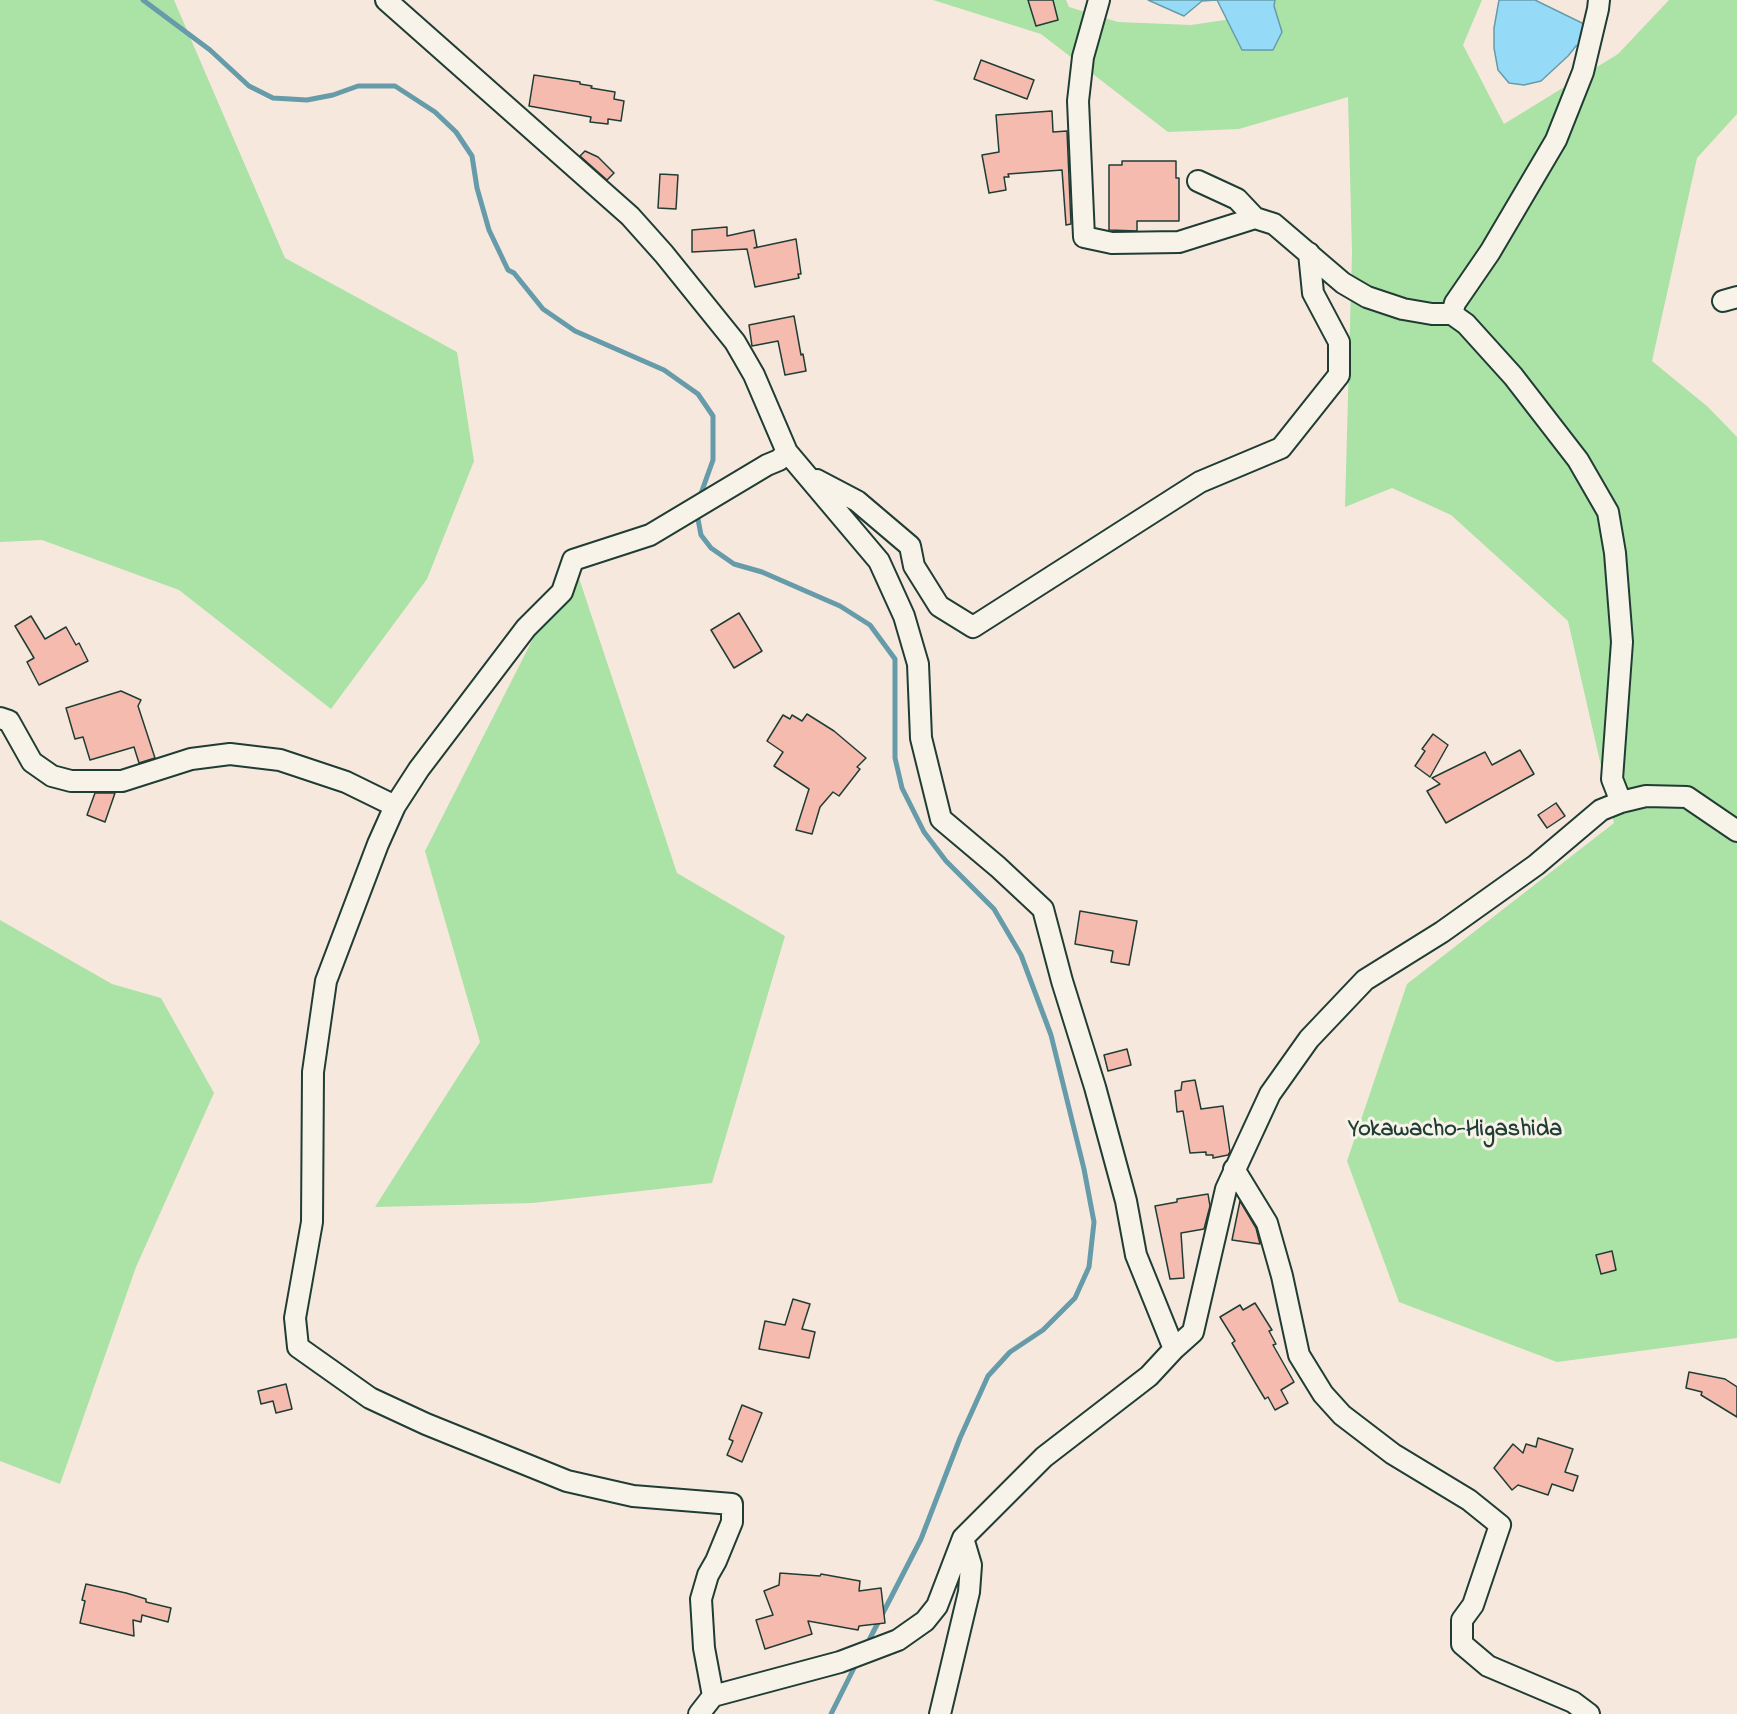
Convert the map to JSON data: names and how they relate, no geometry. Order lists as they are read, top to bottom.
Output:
{
  "districts": ["Yokawacho-Higashida"]
}
